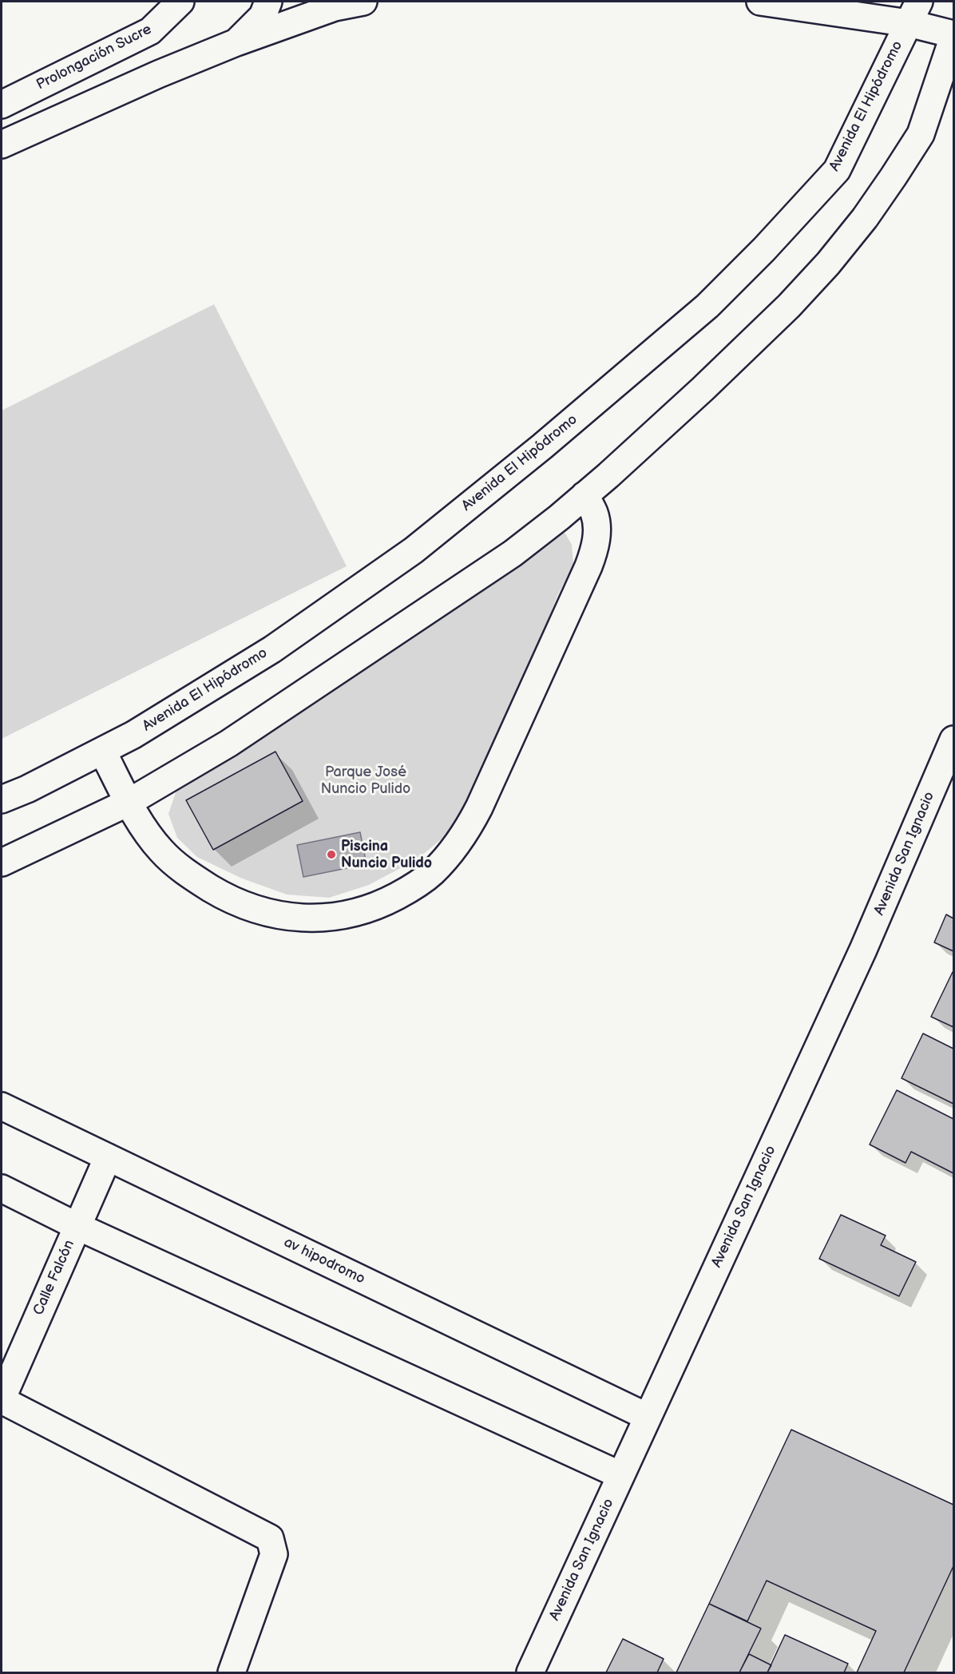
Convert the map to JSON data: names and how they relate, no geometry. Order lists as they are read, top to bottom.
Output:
{
  "streets": {
    "street": [
      "Prolongación Sucre",
      "Avenida El Hipódromo",
      "Avenida San Ignacio",
      "av hipodromo",
      "Calle Falcón"
    ]
  },
  "crossings": [
    ["Avenida San Ignacio", "av hipodromo"],
    ["av hipodromo", "Calle Falcón"]
  ],
  "parks": ["Parque José Nuncio Pulido"],
  "places": ["Piscina Nuncio Pulido"]
}
